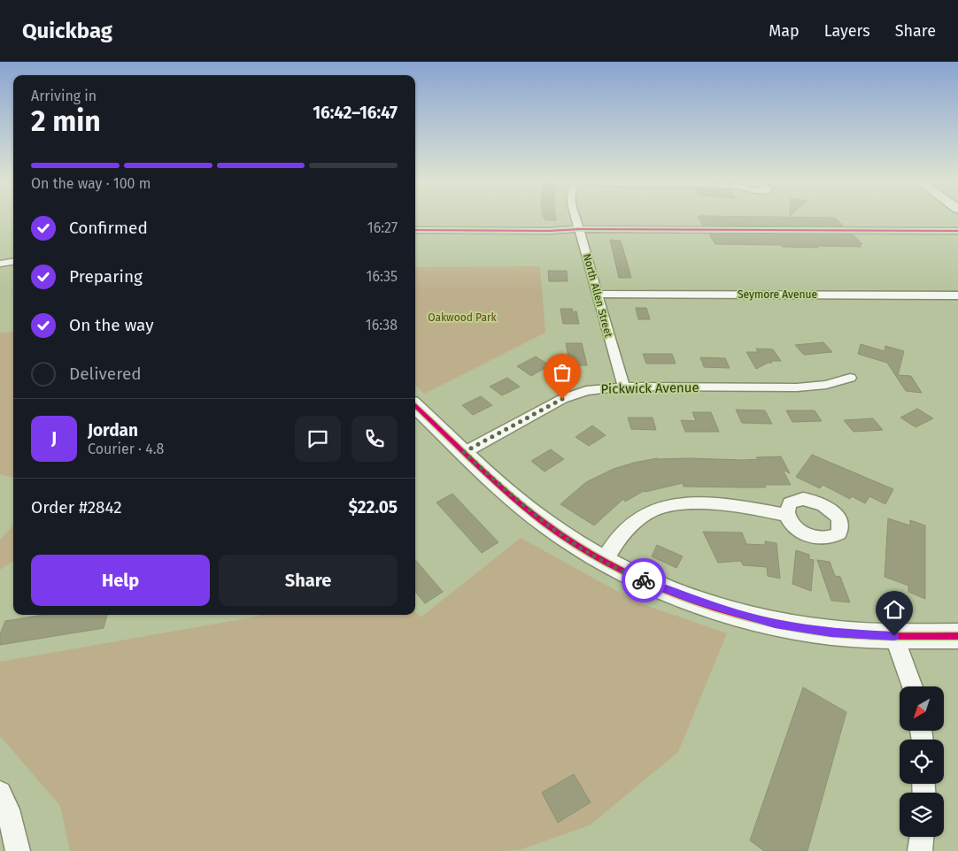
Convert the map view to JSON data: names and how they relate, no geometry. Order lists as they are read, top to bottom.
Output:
{
  "streets": {
    "street": ["Seymore Avenue", "North Allen Street", "Pickwick Avenue"]
  },
  "crossings": [
    ["Seymore Avenue", "North Allen Street"],
    ["North Allen Street", "Pickwick Avenue"]
  ],
  "parks": ["Oakwood Park"],
  "north": "bottom left",
  "page": {
    "header": "Quickbag",
    "nav": ["Map", "Layers", "Share"],
    "heading": ["2 min", "Arriving in", "16:42–16:47"],
    "panel": [
      "Jordan",
      "Courier · 4.8",
      "Order #2842",
      "$22.05"
    ],
    "bar": "On the way · 100 m",
    "list": [
      ["Confirmed", "16:27"],
      ["Preparing", "16:35"],
      ["On the way", "16:38"],
      "Delivered"
    ],
    "round": "J",
    "buttons": ["Help", "Share"]
  }
}
